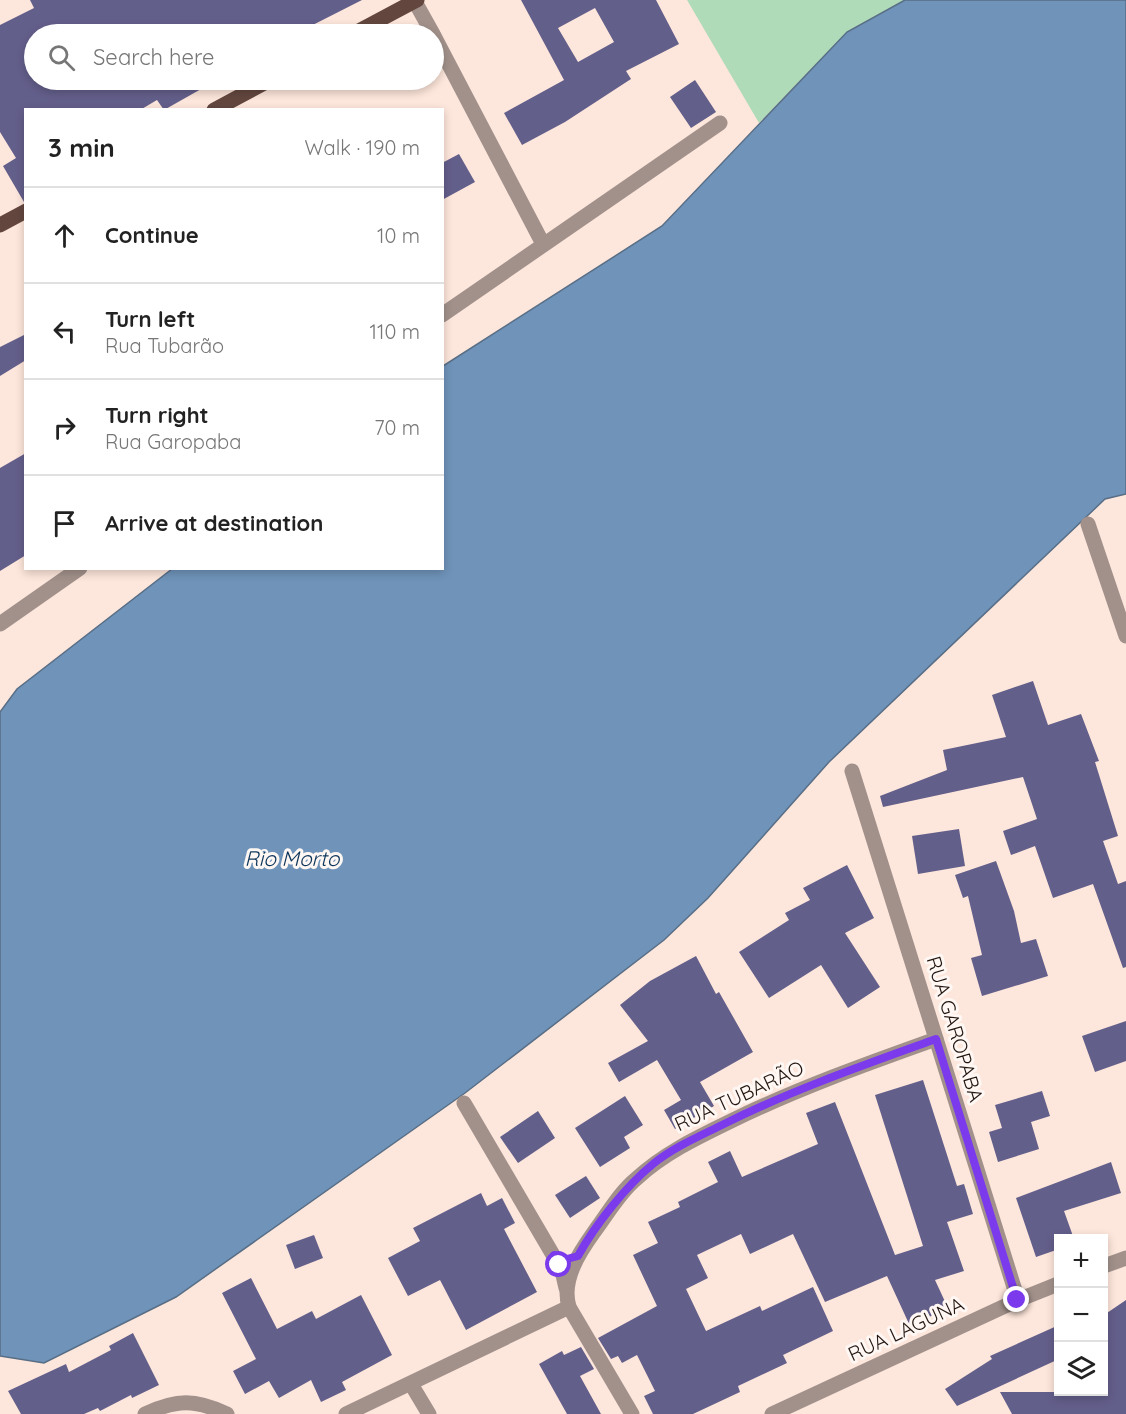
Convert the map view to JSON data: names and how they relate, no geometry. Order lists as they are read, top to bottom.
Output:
{
  "streets": {
    "street": ["RUA GAROPABA", "RUA TUBARÃO", "RUA LAGUNA"]
  },
  "crossings": [
    ["RUA GAROPABA", "RUA TUBARÃO"],
    ["RUA GAROPABA", "RUA LAGUNA"]
  ],
  "water": ["Rio Morto"],
  "page": {
    "search": "Search here",
    "heading": ["3 min", "Walk · 190 m"],
    "list": [
      ["Continue", "10 m"],
      ["Turn left", "Rua Tubarão", "110 m"],
      ["Turn right", "Rua Garopaba", "70 m"],
      "Arrive at destination"
    ],
    "map_buttons": ["+", "−"]
  }
}
